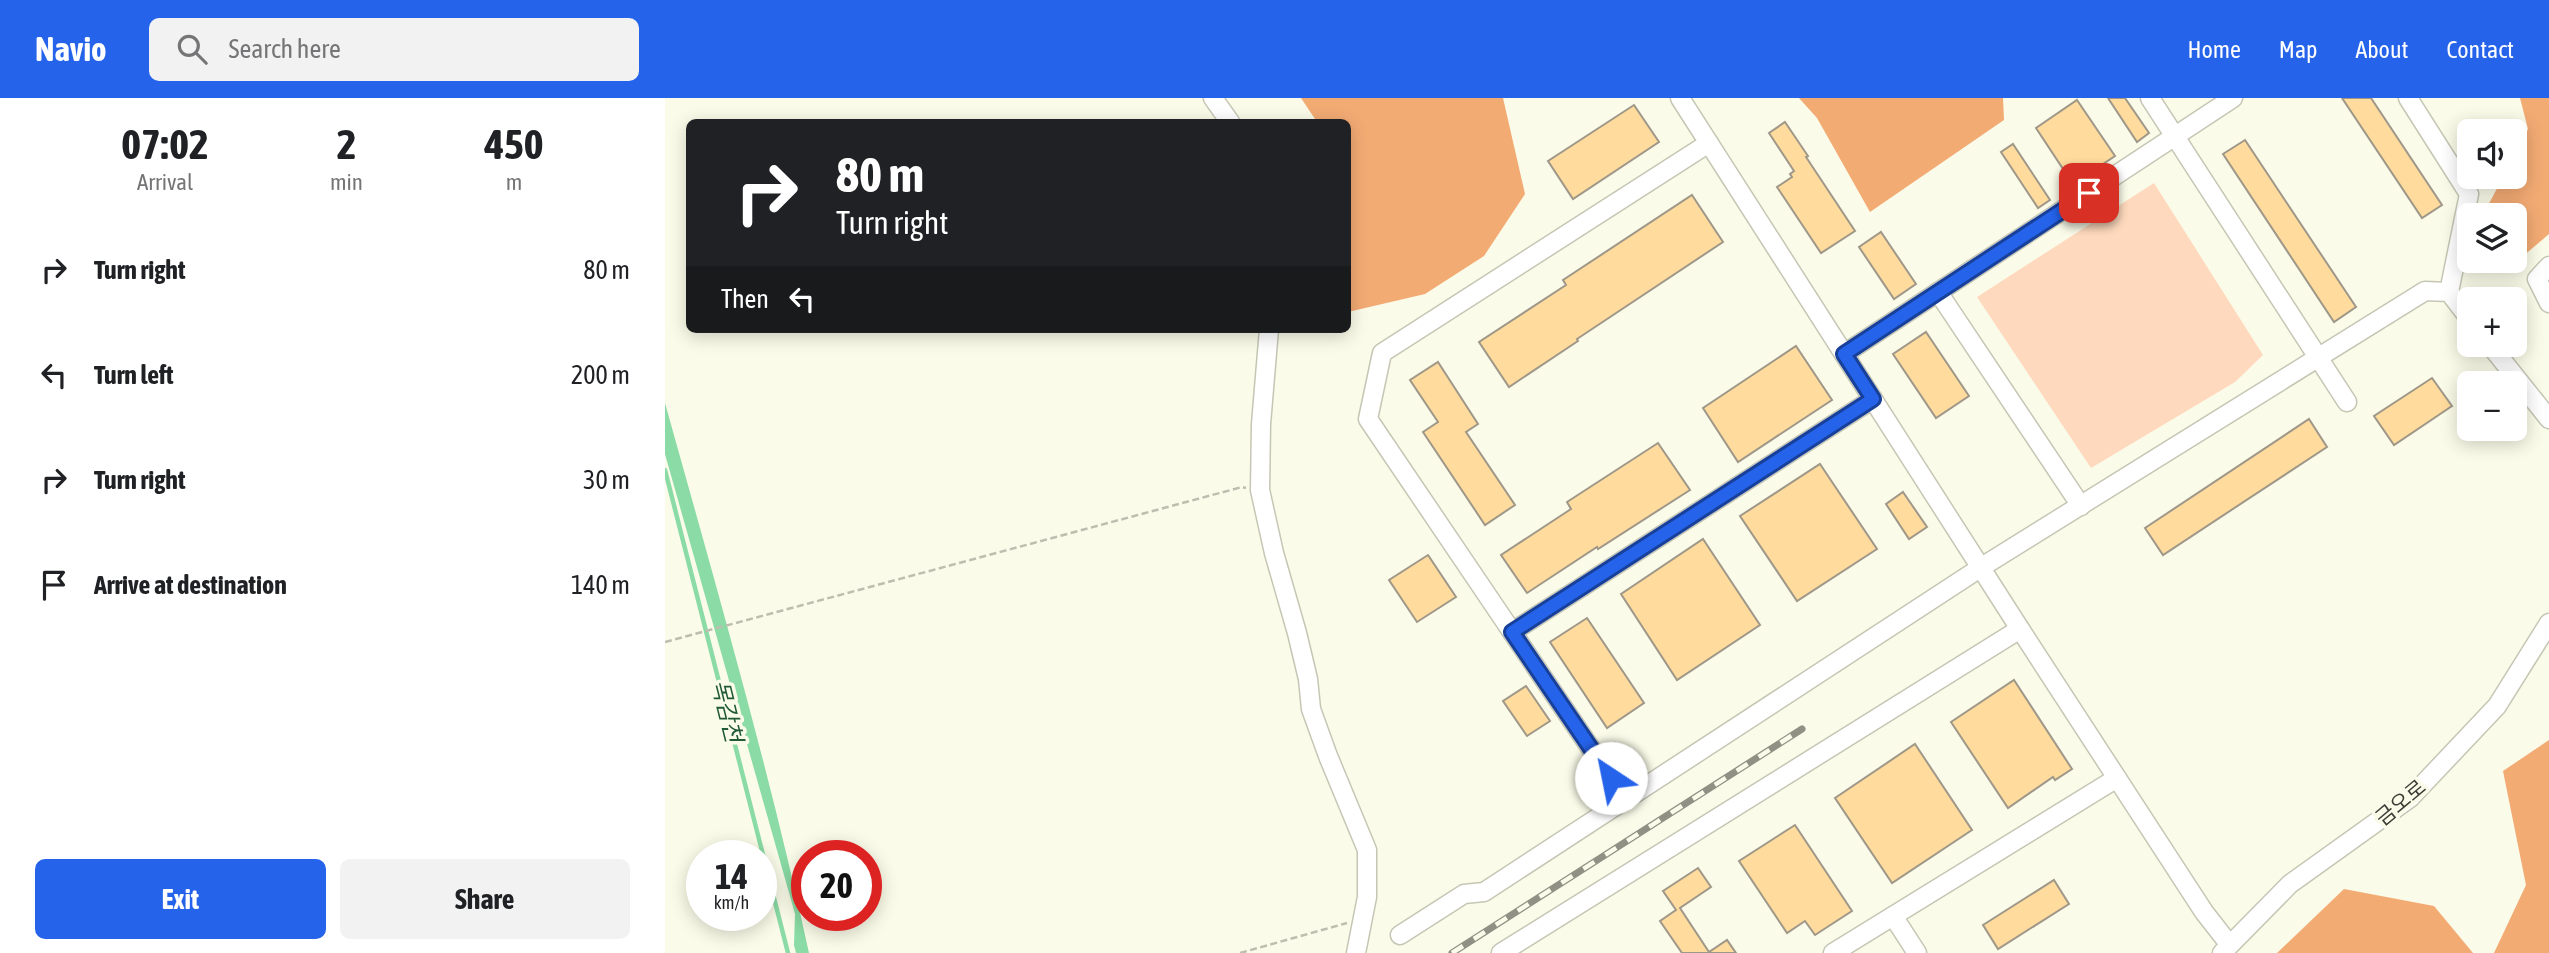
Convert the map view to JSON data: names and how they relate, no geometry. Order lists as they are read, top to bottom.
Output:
{
  "streets": {
    "street": ["금오로"]
  },
  "water": ["목감천"],
  "page": {
    "header": "Navio",
    "search": "Search here",
    "nav": [
      "Home",
      "Map",
      "About",
      "Contact"
    ],
    "eta": [
      "07:02",
      "Arrival",
      "2",
      "min",
      "450",
      "m"
    ],
    "map_buttons": ["+", "−"],
    "turn": ["80 m", "Turn right"],
    "list": [
      {
        "name": "Turn right",
        "value": "80 m"
      },
      {
        "name": "Turn left",
        "value": "200 m"
      },
      {
        "name": "Turn right",
        "value": "30 m"
      },
      {
        "name": "Arrive at destination",
        "value": "140 m"
      }
    ],
    "then": "Then",
    "speed": "14 km/h",
    "limit": "20",
    "buttons": ["Exit", "Share"]
  }
}
